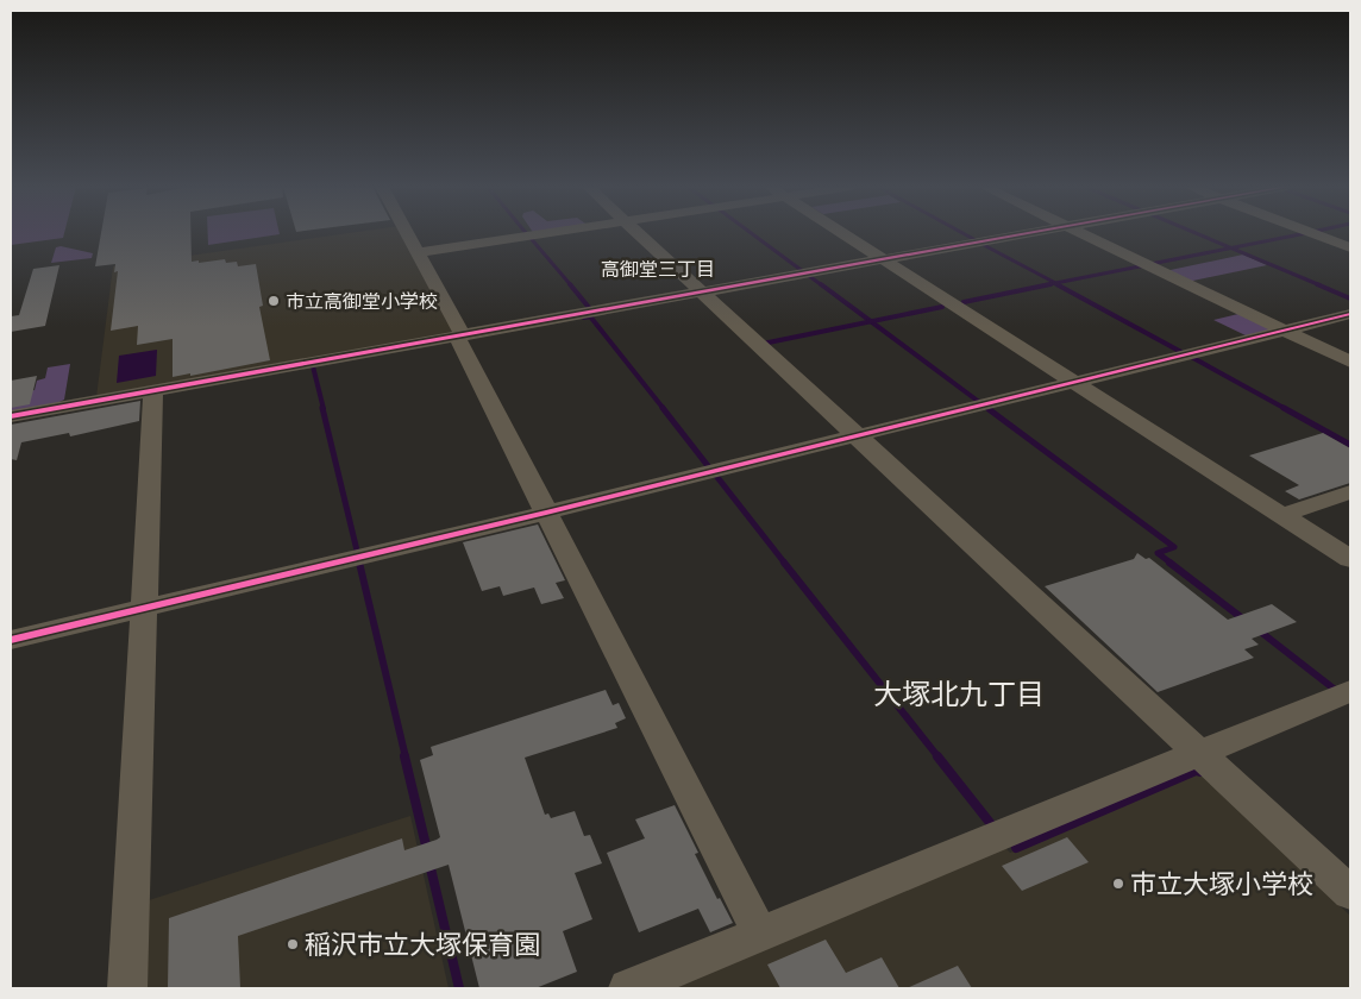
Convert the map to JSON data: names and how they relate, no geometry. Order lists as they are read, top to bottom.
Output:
{
  "districts": ["高御堂三丁目", "大塚北九丁目"],
  "places": ["市立高御堂小学校", "市立大塚小学校", "稲沢市立大塚保育園"]
}
